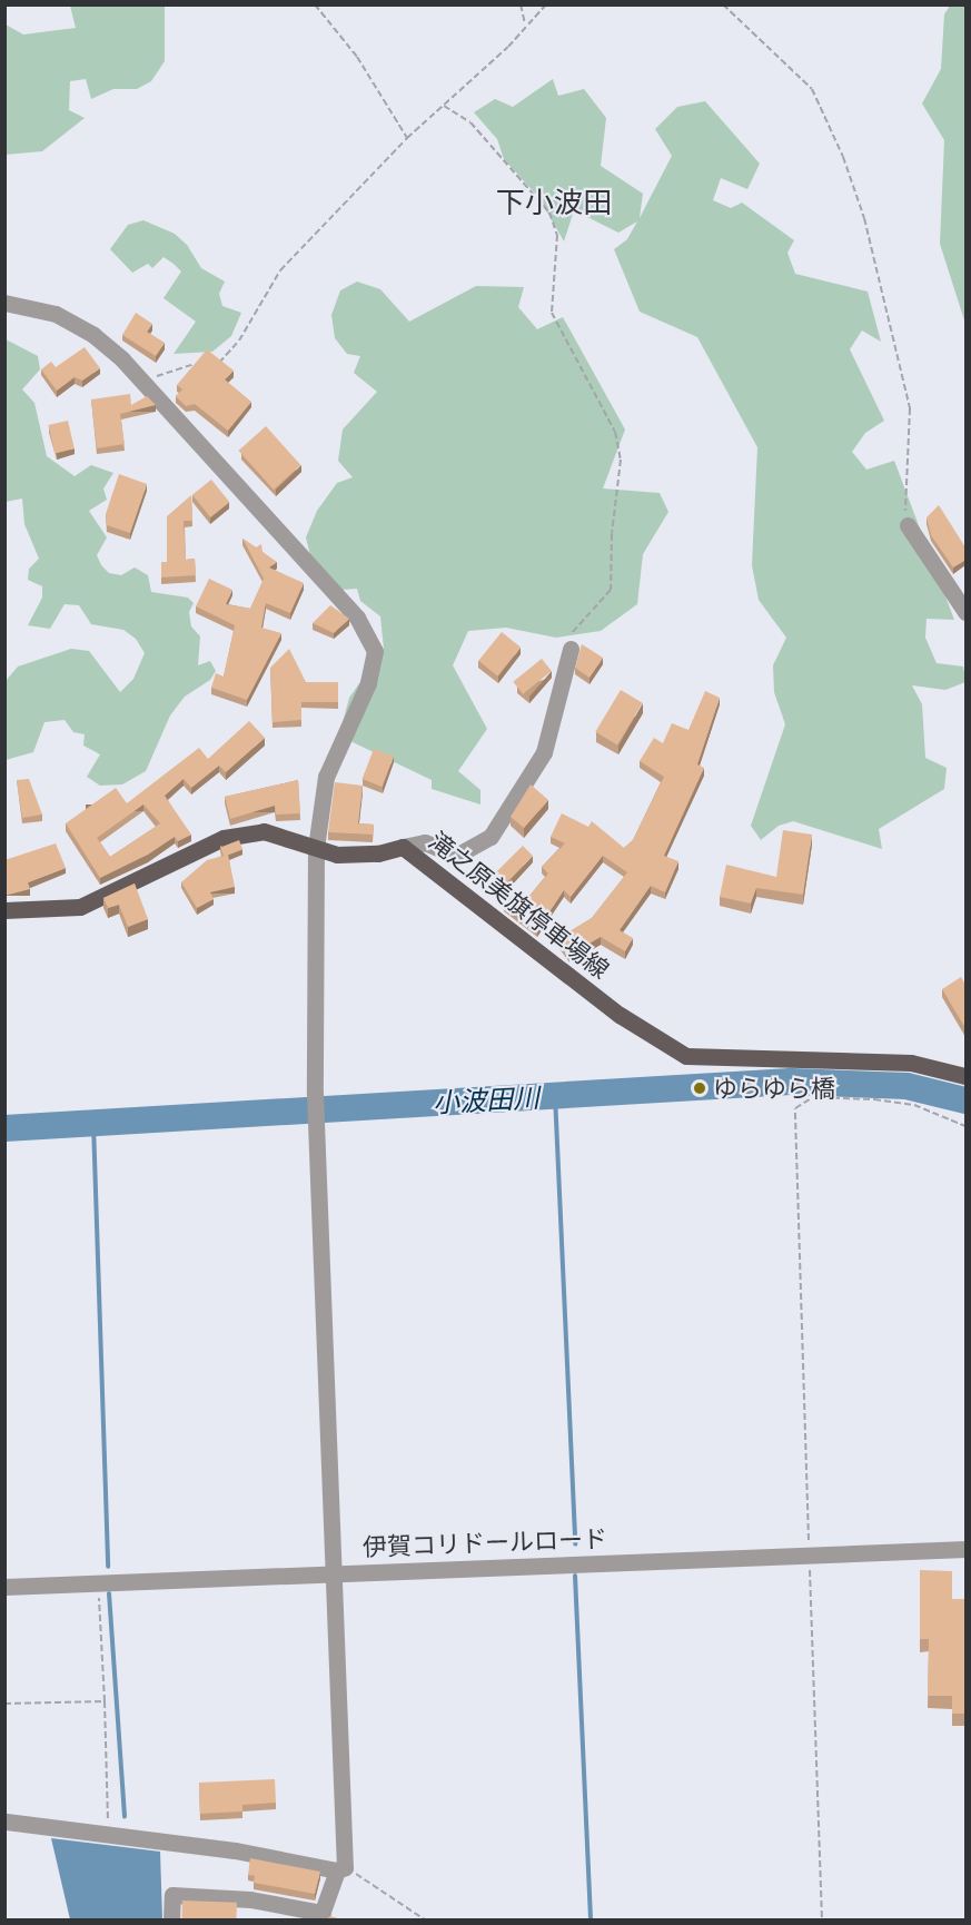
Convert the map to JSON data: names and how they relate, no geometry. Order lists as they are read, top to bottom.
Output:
{
  "streets": {
    "main road": ["滝之原美旗停車場線"],
    "street": ["伊賀コリドールロード"]
  },
  "districts": ["下小波田"],
  "water": ["小波田川"],
  "places": ["ゆらゆら橋"]
}
